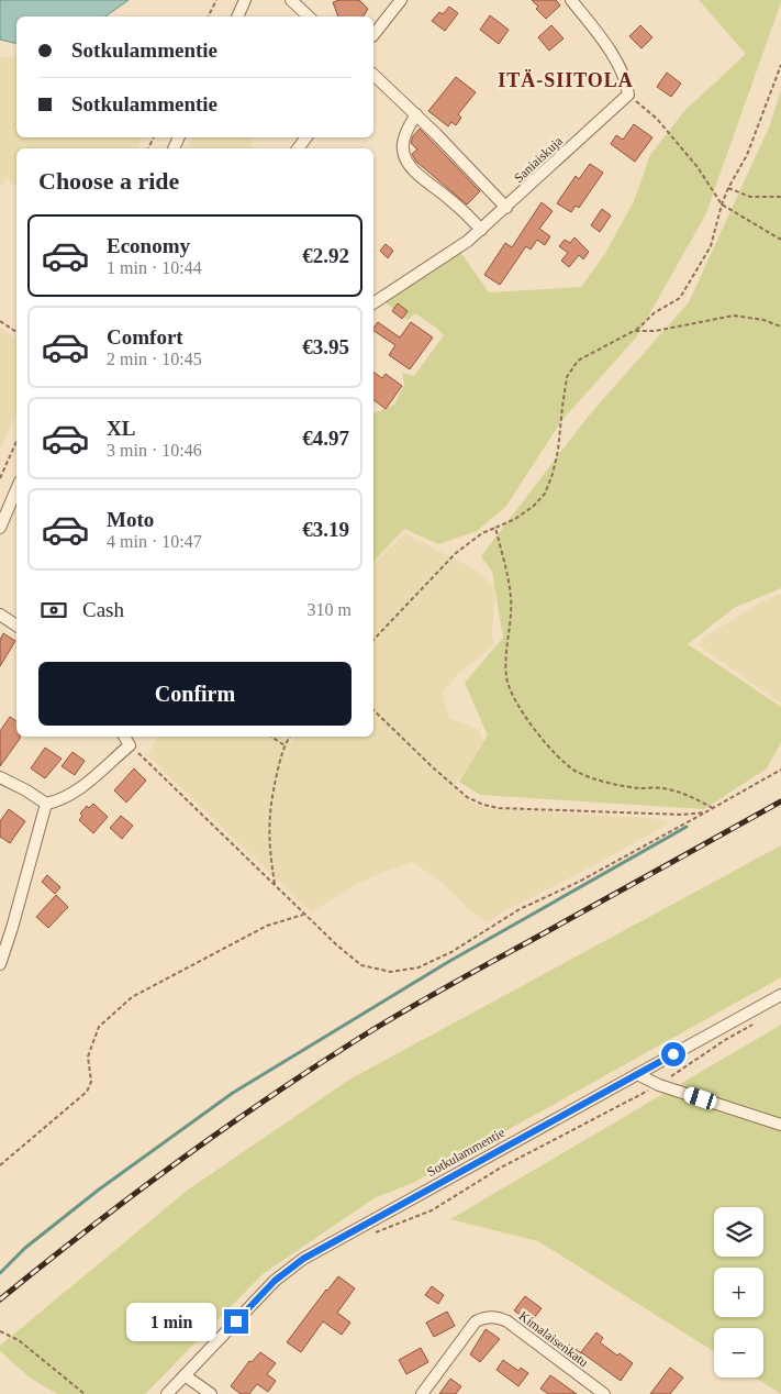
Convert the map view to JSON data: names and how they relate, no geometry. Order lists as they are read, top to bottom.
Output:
{
  "streets": {
    "street": ["Saniaiskuja", "Sotkulammentie", "Kimalaisenkatu"]
  },
  "districts": ["ITÄ-SIITOLA"],
  "page": {
    "banner": ["Sotkulammentie", "Sotkulammentie"],
    "heading": "Choose a ride",
    "list": [
      {
        "name": "Economy",
        "note": "1 min · 10:44",
        "value": "€2.92"
      },
      {
        "name": "Comfort",
        "note": "2 min · 10:45",
        "value": "€3.95"
      },
      {
        "name": "XL",
        "note": "3 min · 10:46",
        "value": "€4.97"
      },
      {
        "name": "Moto",
        "note": "4 min · 10:47",
        "value": "€3.19"
      }
    ],
    "pay": ["Cash", "310 m"],
    "buttons": "Confirm",
    "map_buttons": ["+", "−"],
    "bubble": "1 min"
  }
}
